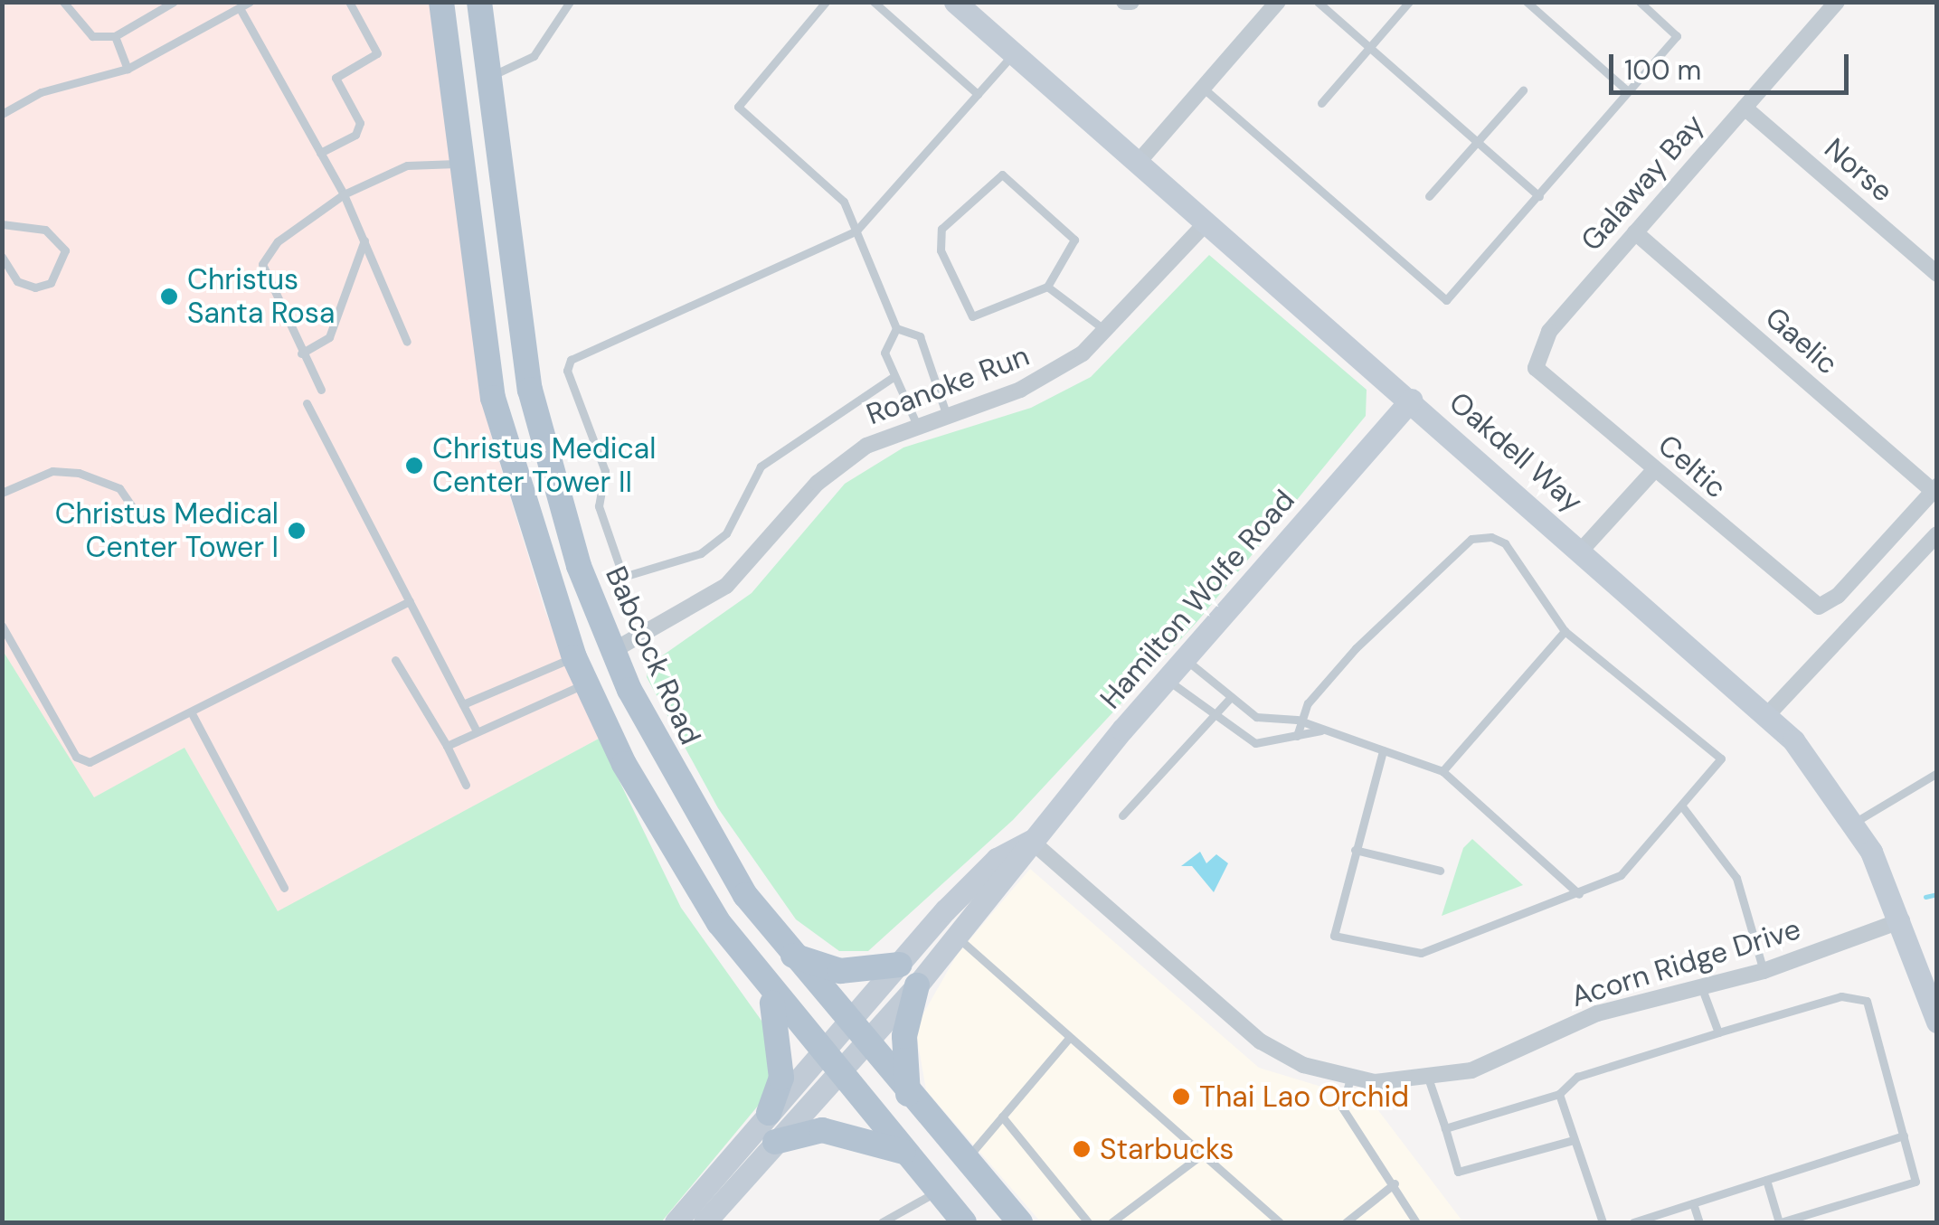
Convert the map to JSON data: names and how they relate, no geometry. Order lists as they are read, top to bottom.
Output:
{
  "streets": {
    "main road": ["Babcock Road"],
    "street": [
      "Norse",
      "Galaway Bay",
      "Gaelic",
      "Roanoke Run",
      "Oakdell Way",
      "Celtic",
      "Hamilton Wolfe Road",
      "Acorn Ridge Drive"
    ]
  },
  "crossings": [
    ["Norse", "Galaway Bay"],
    ["Galaway Bay", "Gaelic"],
    ["Galaway Bay", "Celtic"],
    ["Gaelic", "Celtic"],
    ["Roanoke Run", "Oakdell Way"],
    ["Roanoke Run", "Babcock Road"],
    ["Oakdell Way", "Hamilton Wolfe Road"],
    ["Oakdell Way", "Acorn Ridge Drive"],
    ["Hamilton Wolfe Road", "Babcock Road"],
    ["Hamilton Wolfe Road", "Acorn Ridge Drive"]
  ],
  "places": [
    "Christus Santa Rosa",
    "Christus Medical Center Tower II",
    "Christus Medical Center Tower I",
    "Thai Lao Orchid",
    "Starbucks"
  ],
  "scale_bar": "100 m"
}
